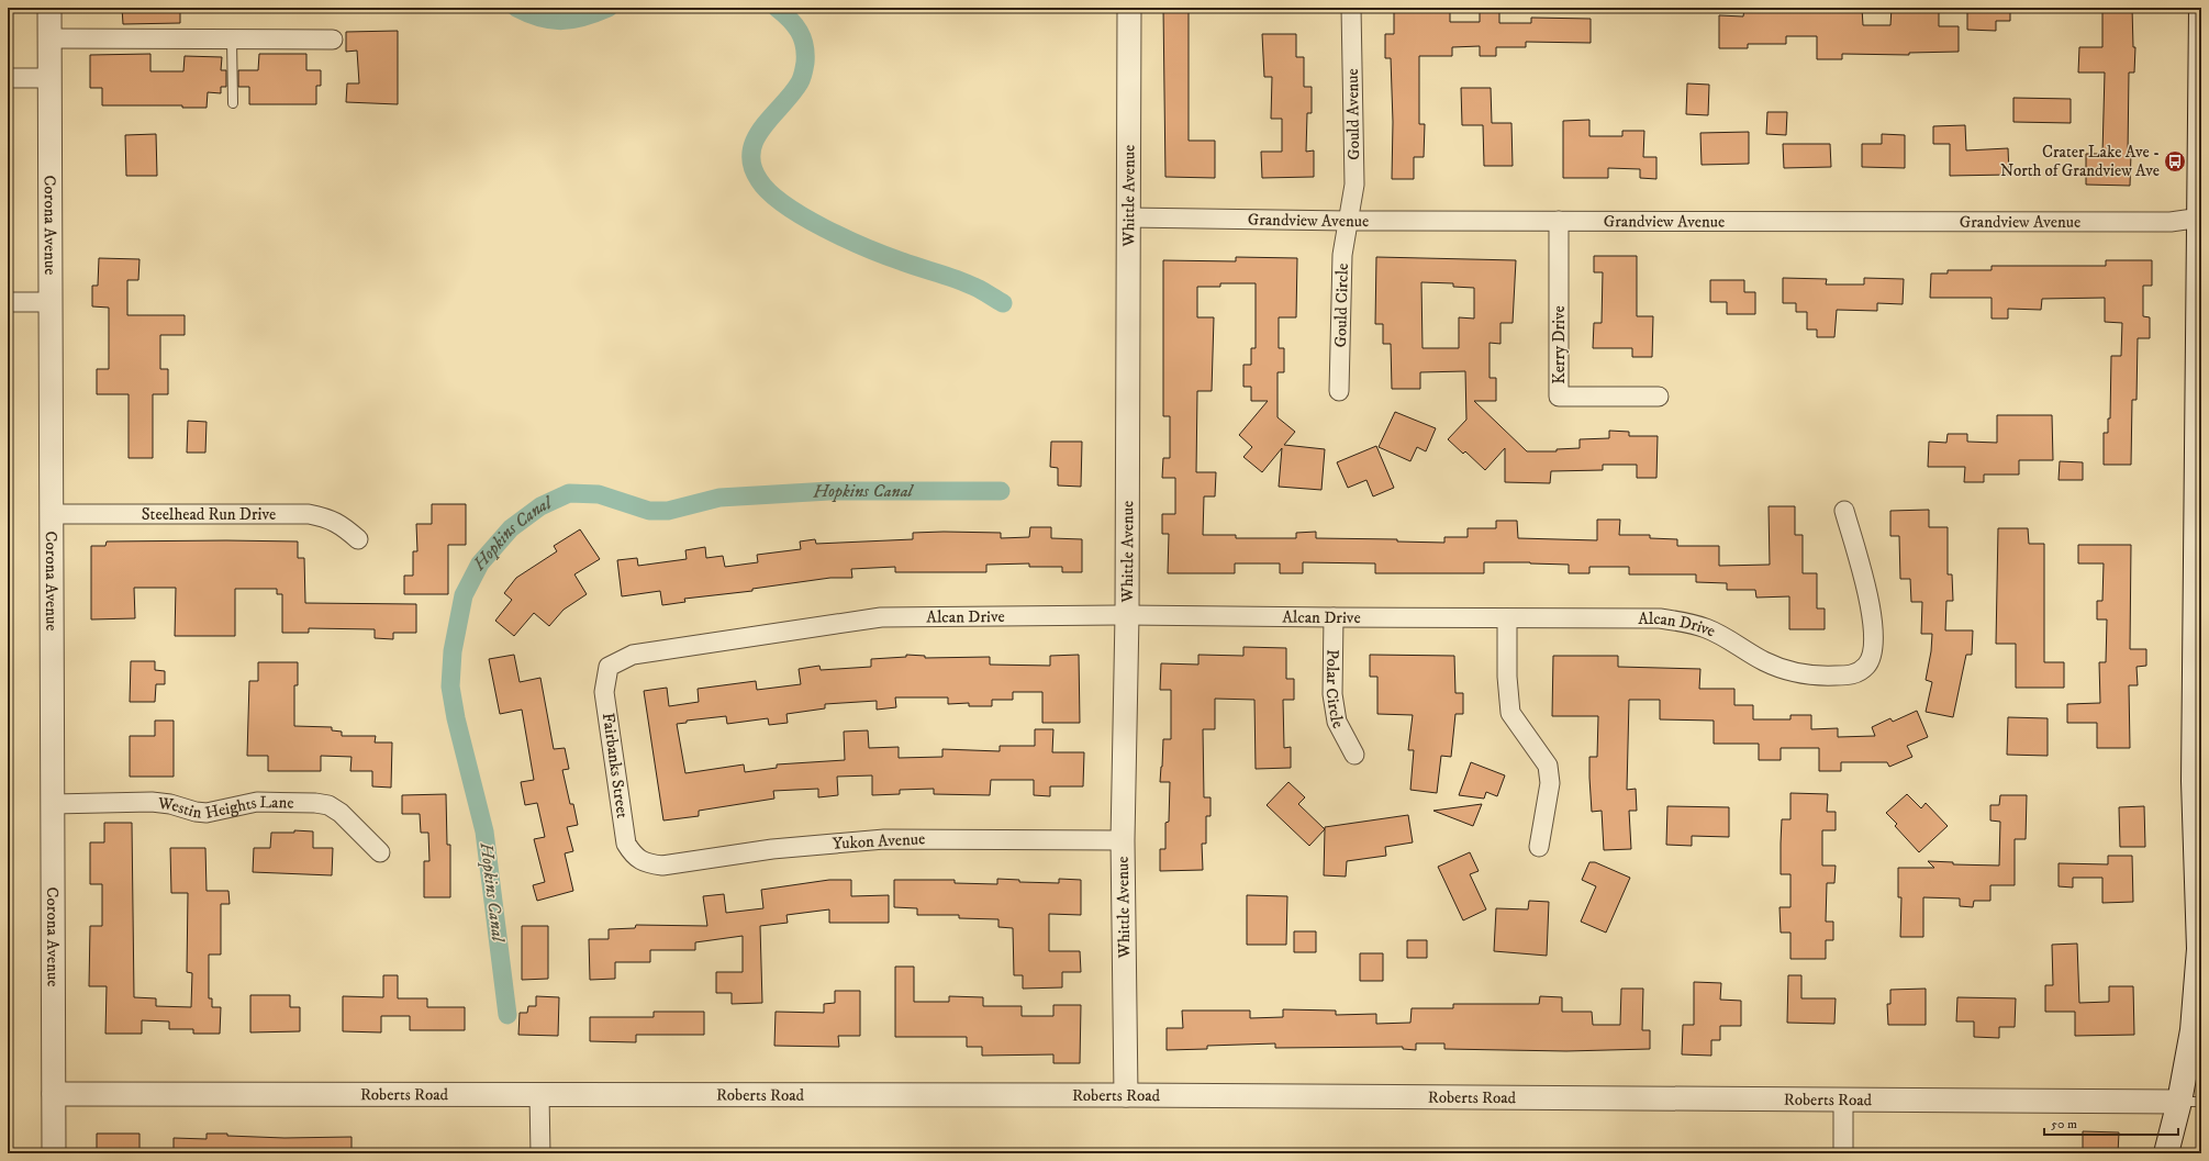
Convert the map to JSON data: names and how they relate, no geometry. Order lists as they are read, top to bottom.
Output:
{
  "streets": {
    "street": [
      "Gould Avenue",
      "Whittle Avenue",
      "Grandview Avenue",
      "Corona Avenue",
      "Gould Circle",
      "Kerry Drive",
      "Steelhead Run Drive",
      "Alcan Drive",
      "Polar Circle",
      "Fairbanks Street",
      "Westin Heights Lane",
      "Yukon Avenue",
      "Roberts Road"
    ]
  },
  "crossings": [
    ["Gould Avenue", "Grandview Avenue"],
    ["Gould Avenue", "Gould Circle"],
    ["Whittle Avenue", "Grandview Avenue"],
    ["Whittle Avenue", "Alcan Drive"],
    ["Whittle Avenue", "Yukon Avenue"],
    ["Whittle Avenue", "Roberts Road"],
    ["Grandview Avenue", "Gould Circle"],
    ["Grandview Avenue", "Kerry Drive"],
    ["Corona Avenue", "Steelhead Run Drive"],
    ["Corona Avenue", "Westin Heights Lane"],
    ["Corona Avenue", "Roberts Road"],
    ["Alcan Drive", "Polar Circle"],
    ["Alcan Drive", "Fairbanks Street"],
    ["Fairbanks Street", "Yukon Avenue"]
  ],
  "water": ["Hopkins Canal"],
  "places": {
    "bus stop": ["Crater Lake Ave - North of Grandview Ave"]
  },
  "scale_bar": "50 m"
}
